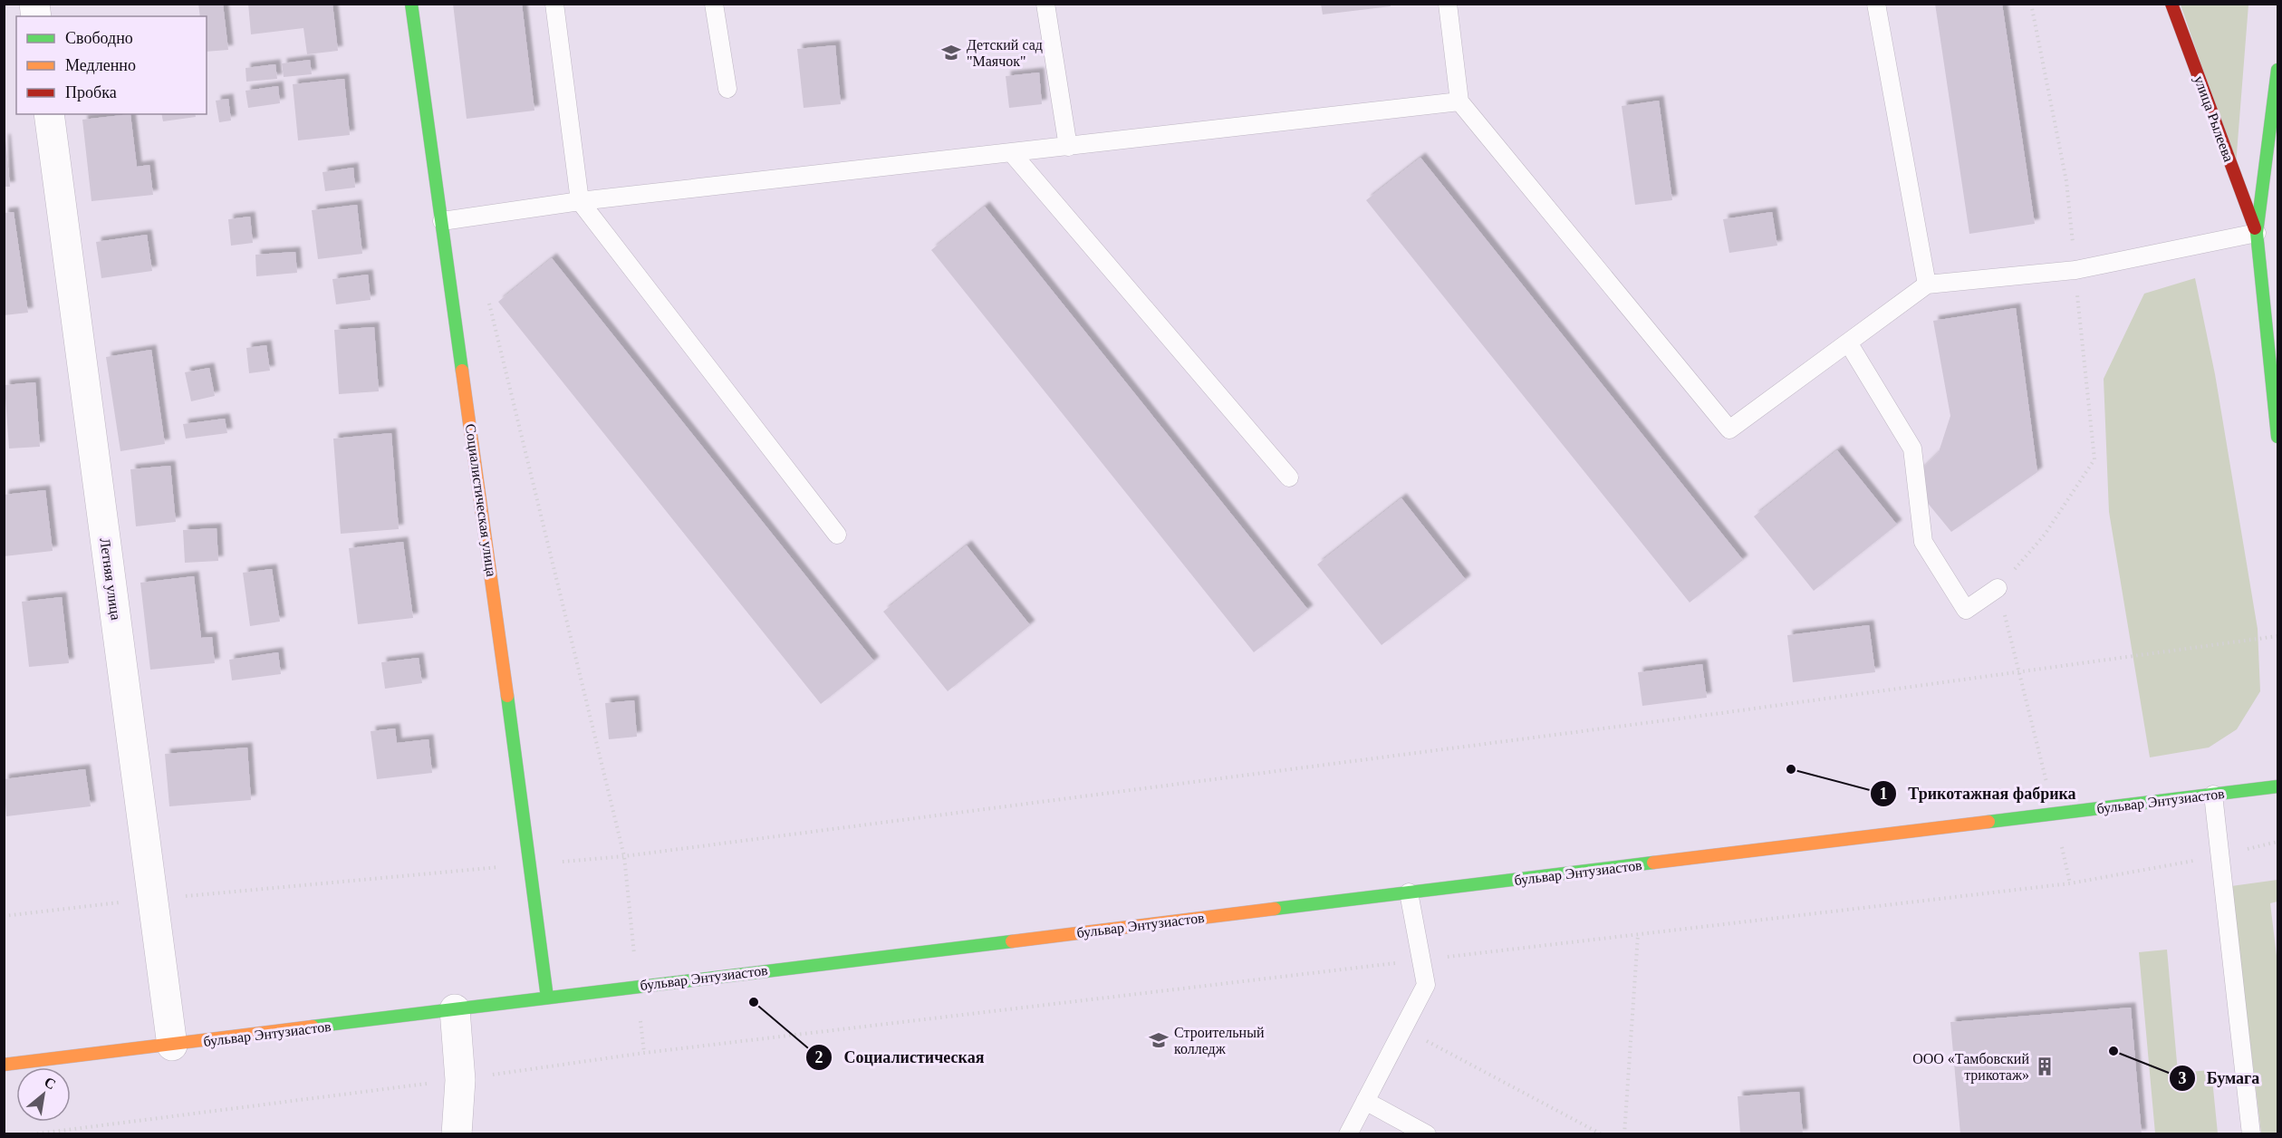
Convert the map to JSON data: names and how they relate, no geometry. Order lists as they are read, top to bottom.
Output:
{
  "streets": {
    "main road": ["улица Рылеева", "Социалистическая улица", "бульвар Энтузиастов"],
    "street": ["Летняя улица"]
  },
  "crossings": [
    ["Социалистическая улица", "бульвар Энтузиастов"],
    ["Летняя улица", "бульвар Энтузиастов"]
  ],
  "places": {
    "school or university": ["Детский сад \"Маячок\"", "Строительный колледж"],
    "other": ["Трикотажная фабрика", "Социалистическая", "Бумага"],
    "building": ["ООО «Тамбовский трикотаж»"]
  },
  "legend": ["Свободно", "Медленно", "Пробка"],
  "north": "top right"
}
